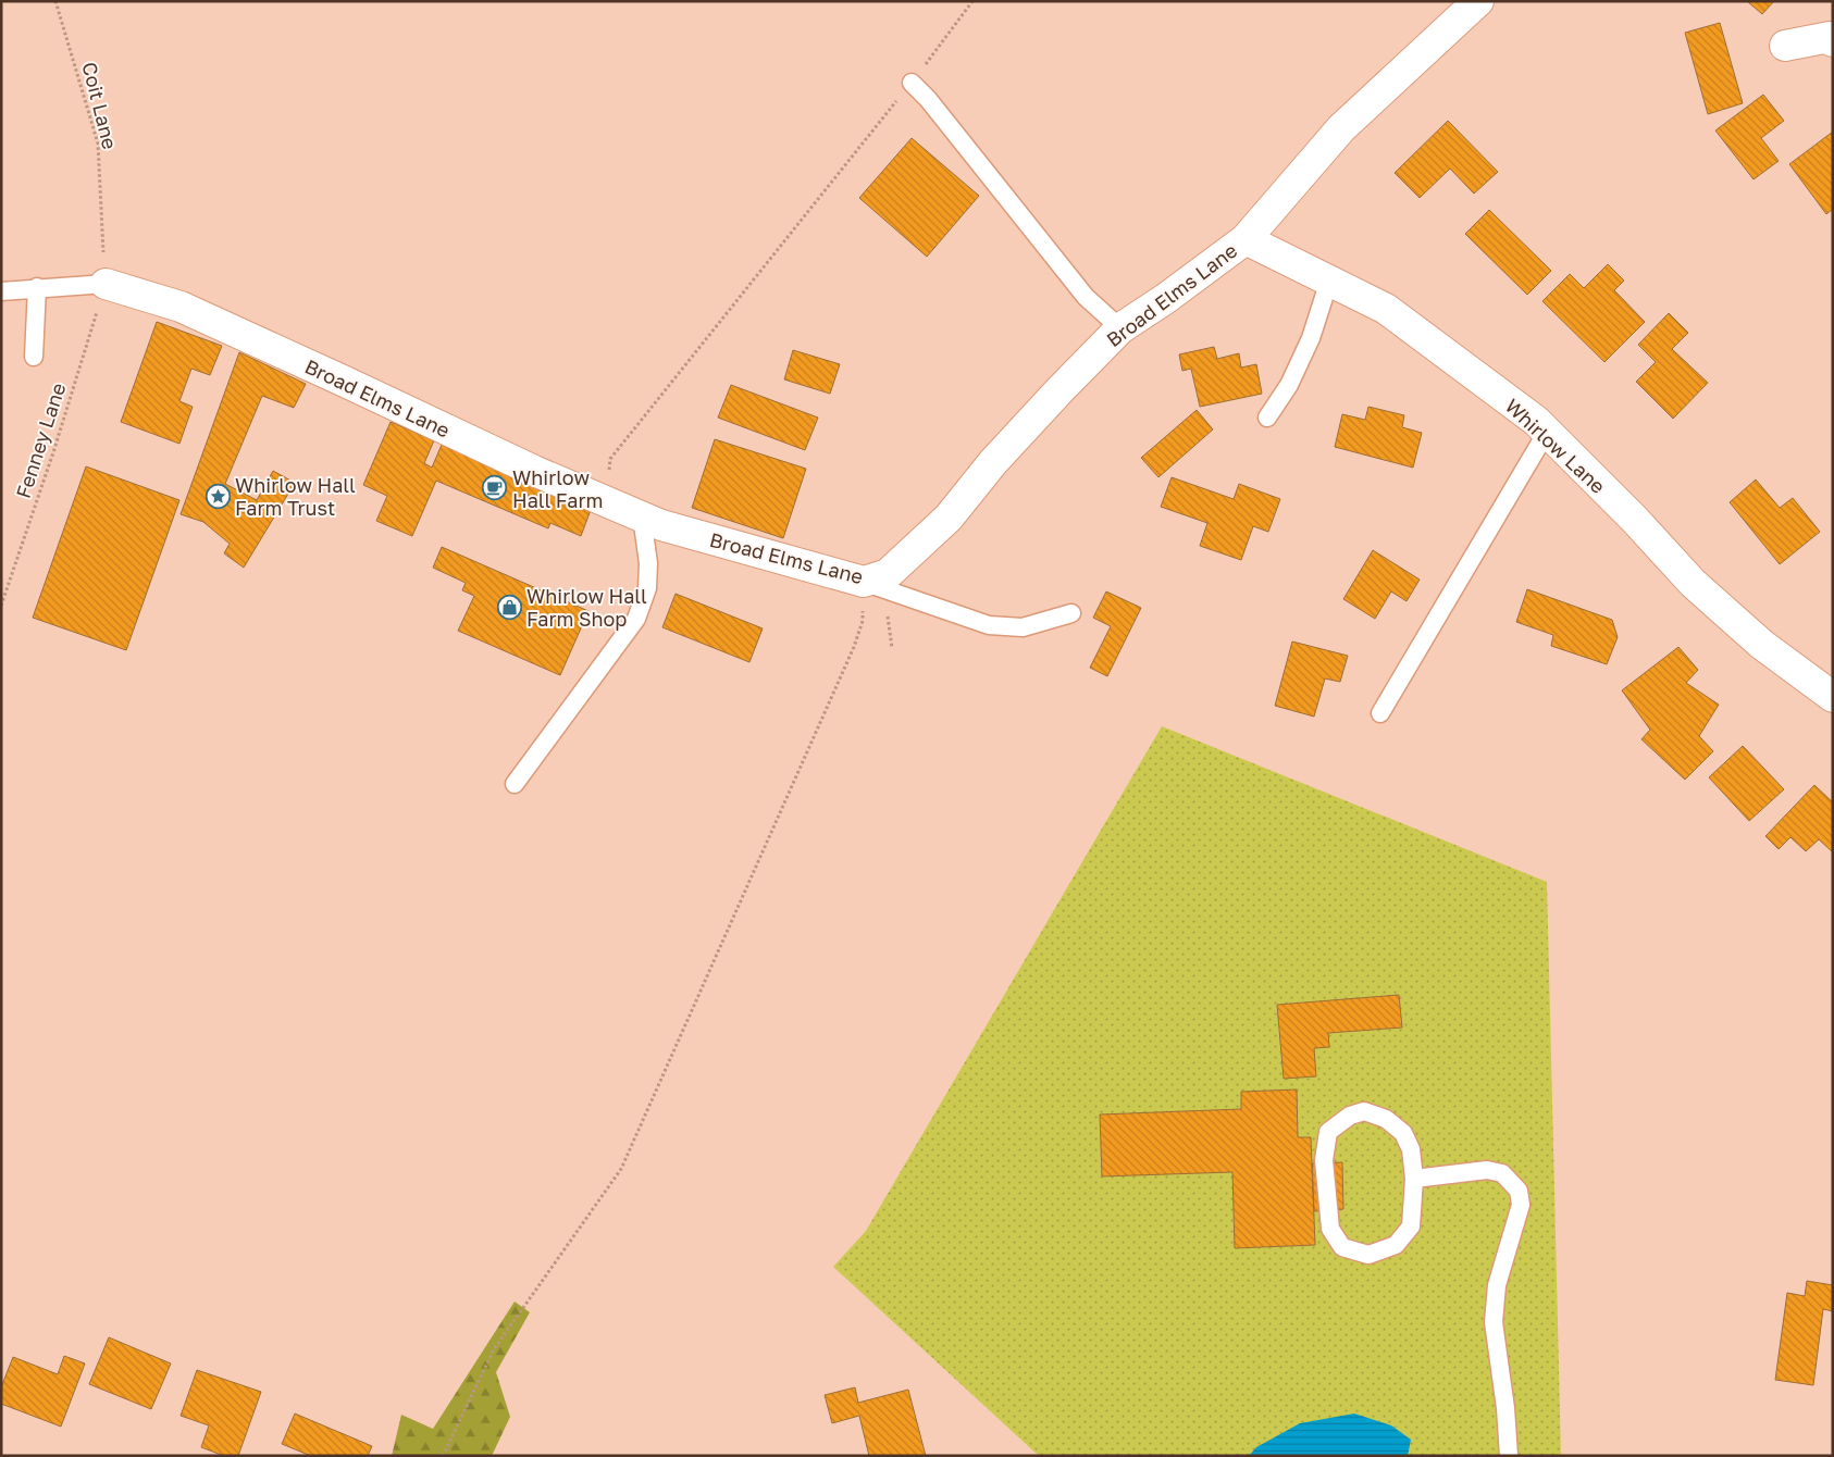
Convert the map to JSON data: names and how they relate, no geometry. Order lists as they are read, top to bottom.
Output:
{
  "streets": {
    "street": ["Broad Elms Lane", "Whirlow Lane"],
    "path": ["Coit Lane", "Fenney Lane"]
  },
  "crossings": [
    ["Coit Lane", "Broad Elms Lane"],
    ["Coit Lane", "Fenney Lane"],
    ["Broad Elms Lane", "Fenney Lane"],
    ["Broad Elms Lane", "Whirlow Lane"]
  ],
  "places": {
    "cafe": ["Whirlow Hall Farm"],
    "place": ["Whirlow Hall Farm Trust"],
    "shop": ["Whirlow Hall Farm Shop"]
  }
}
